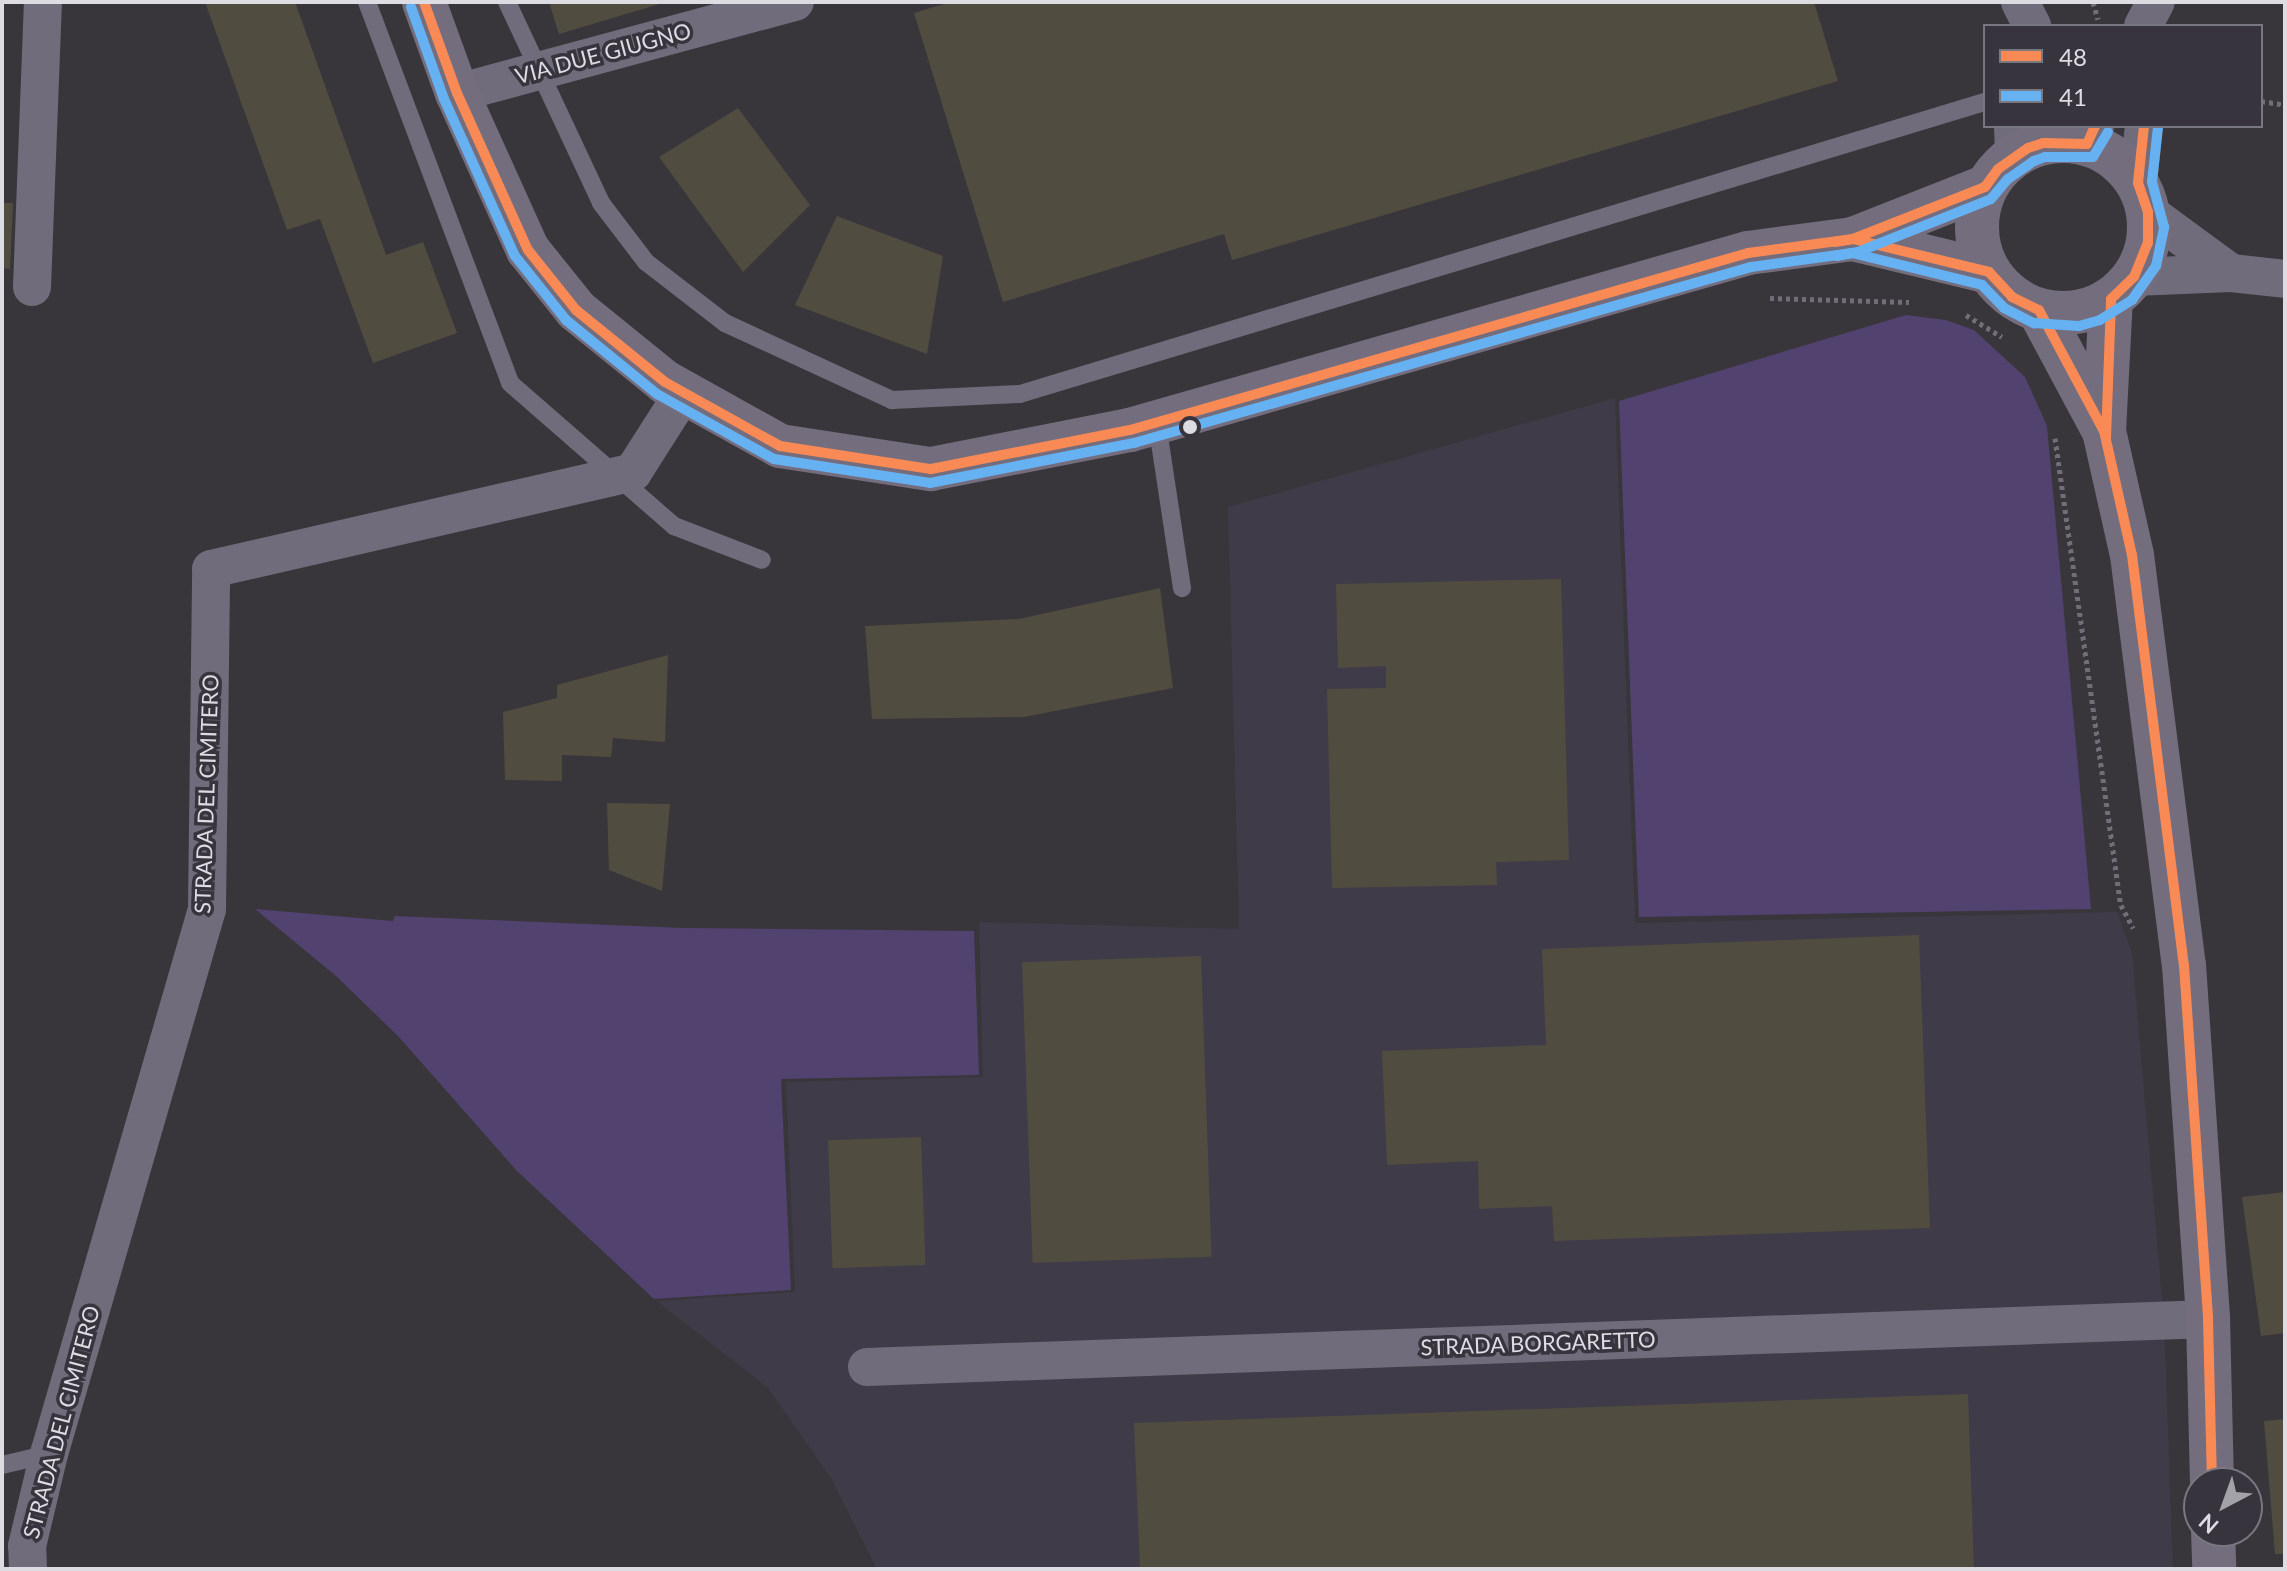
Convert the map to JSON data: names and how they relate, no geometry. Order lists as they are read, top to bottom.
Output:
{
  "streets": {
    "street": ["VIA DUE GIUGNO", "STRADA DEL CIMITERO", "STRADA BORGARETTO"]
  },
  "lines": ["transit line 48", "transit line 41"],
  "legend": ["48", "41"],
  "north": "bottom left"
}
